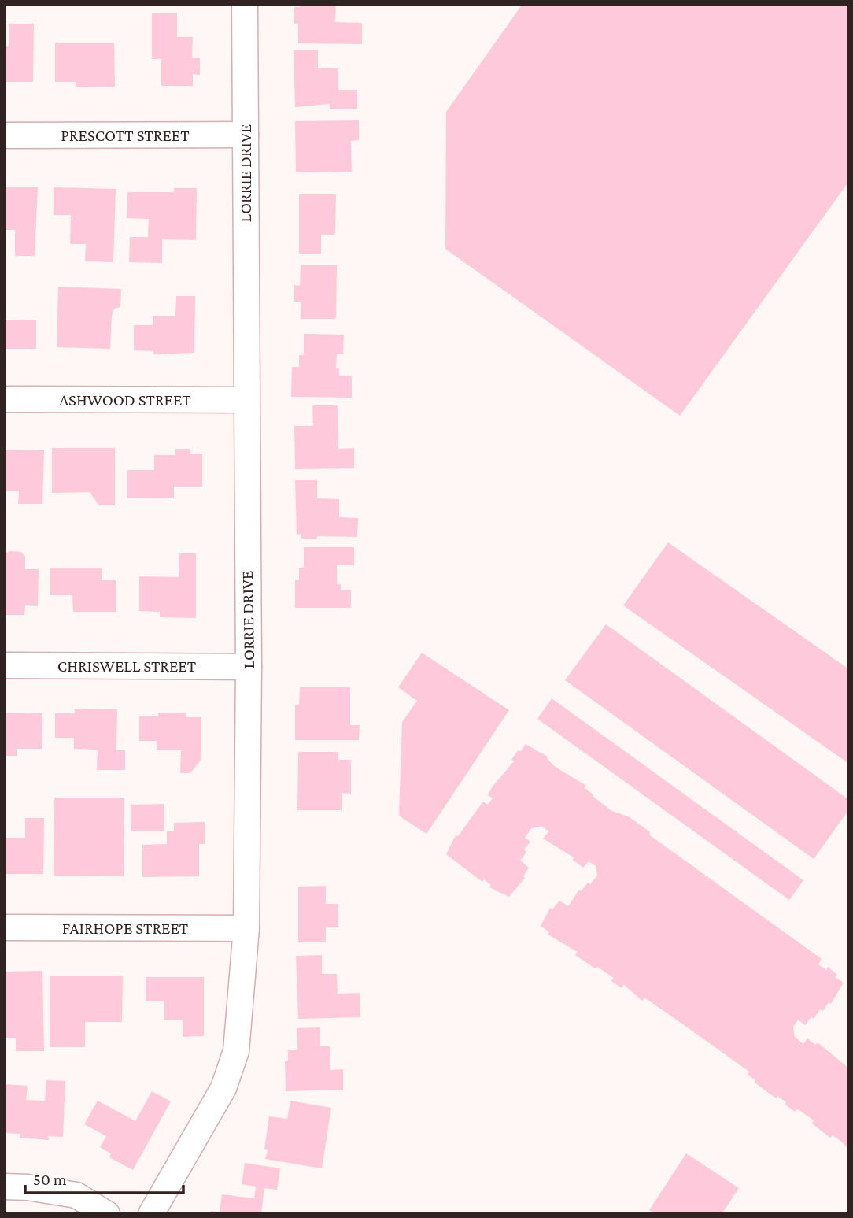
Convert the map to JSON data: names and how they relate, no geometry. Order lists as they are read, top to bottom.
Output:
{
  "streets": {
    "street": [
      "PRESCOTT STREET",
      "LORRIE DRIVE",
      "ASHWOOD STREET",
      "CHRISWELL STREET",
      "FAIRHOPE STREET"
    ]
  },
  "crossings": [
    ["PRESCOTT STREET", "LORRIE DRIVE"],
    ["LORRIE DRIVE", "ASHWOOD STREET"],
    ["LORRIE DRIVE", "CHRISWELL STREET"],
    ["LORRIE DRIVE", "FAIRHOPE STREET"]
  ],
  "scale_bar": "50 m"
}
